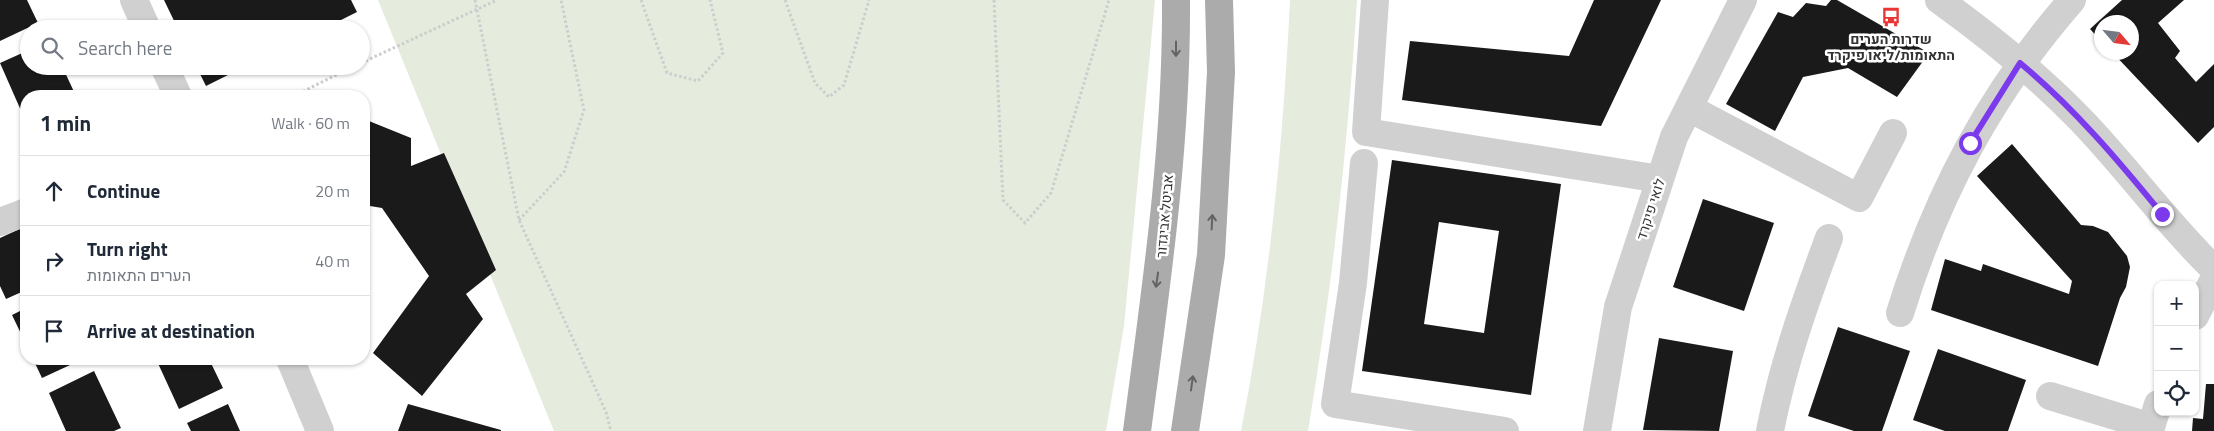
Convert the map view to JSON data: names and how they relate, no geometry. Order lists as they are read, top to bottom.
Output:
{
  "streets": {
    "main road": ["אביטל אביגדור"],
    "street": ["לואי פיקרד"]
  },
  "places": {
    "bus stop": ["שדרות הערים התאומות/ליאו פיקרד"]
  },
  "north": "bottom right",
  "page": {
    "search": "Search here",
    "heading": ["1 min", "Walk · 60 m"],
    "list": [
      ["Continue", "20 m"],
      ["Turn right", "הערים התאומות", "40 m"],
      "Arrive at destination"
    ],
    "map_buttons": ["+", "−"]
  }
}
